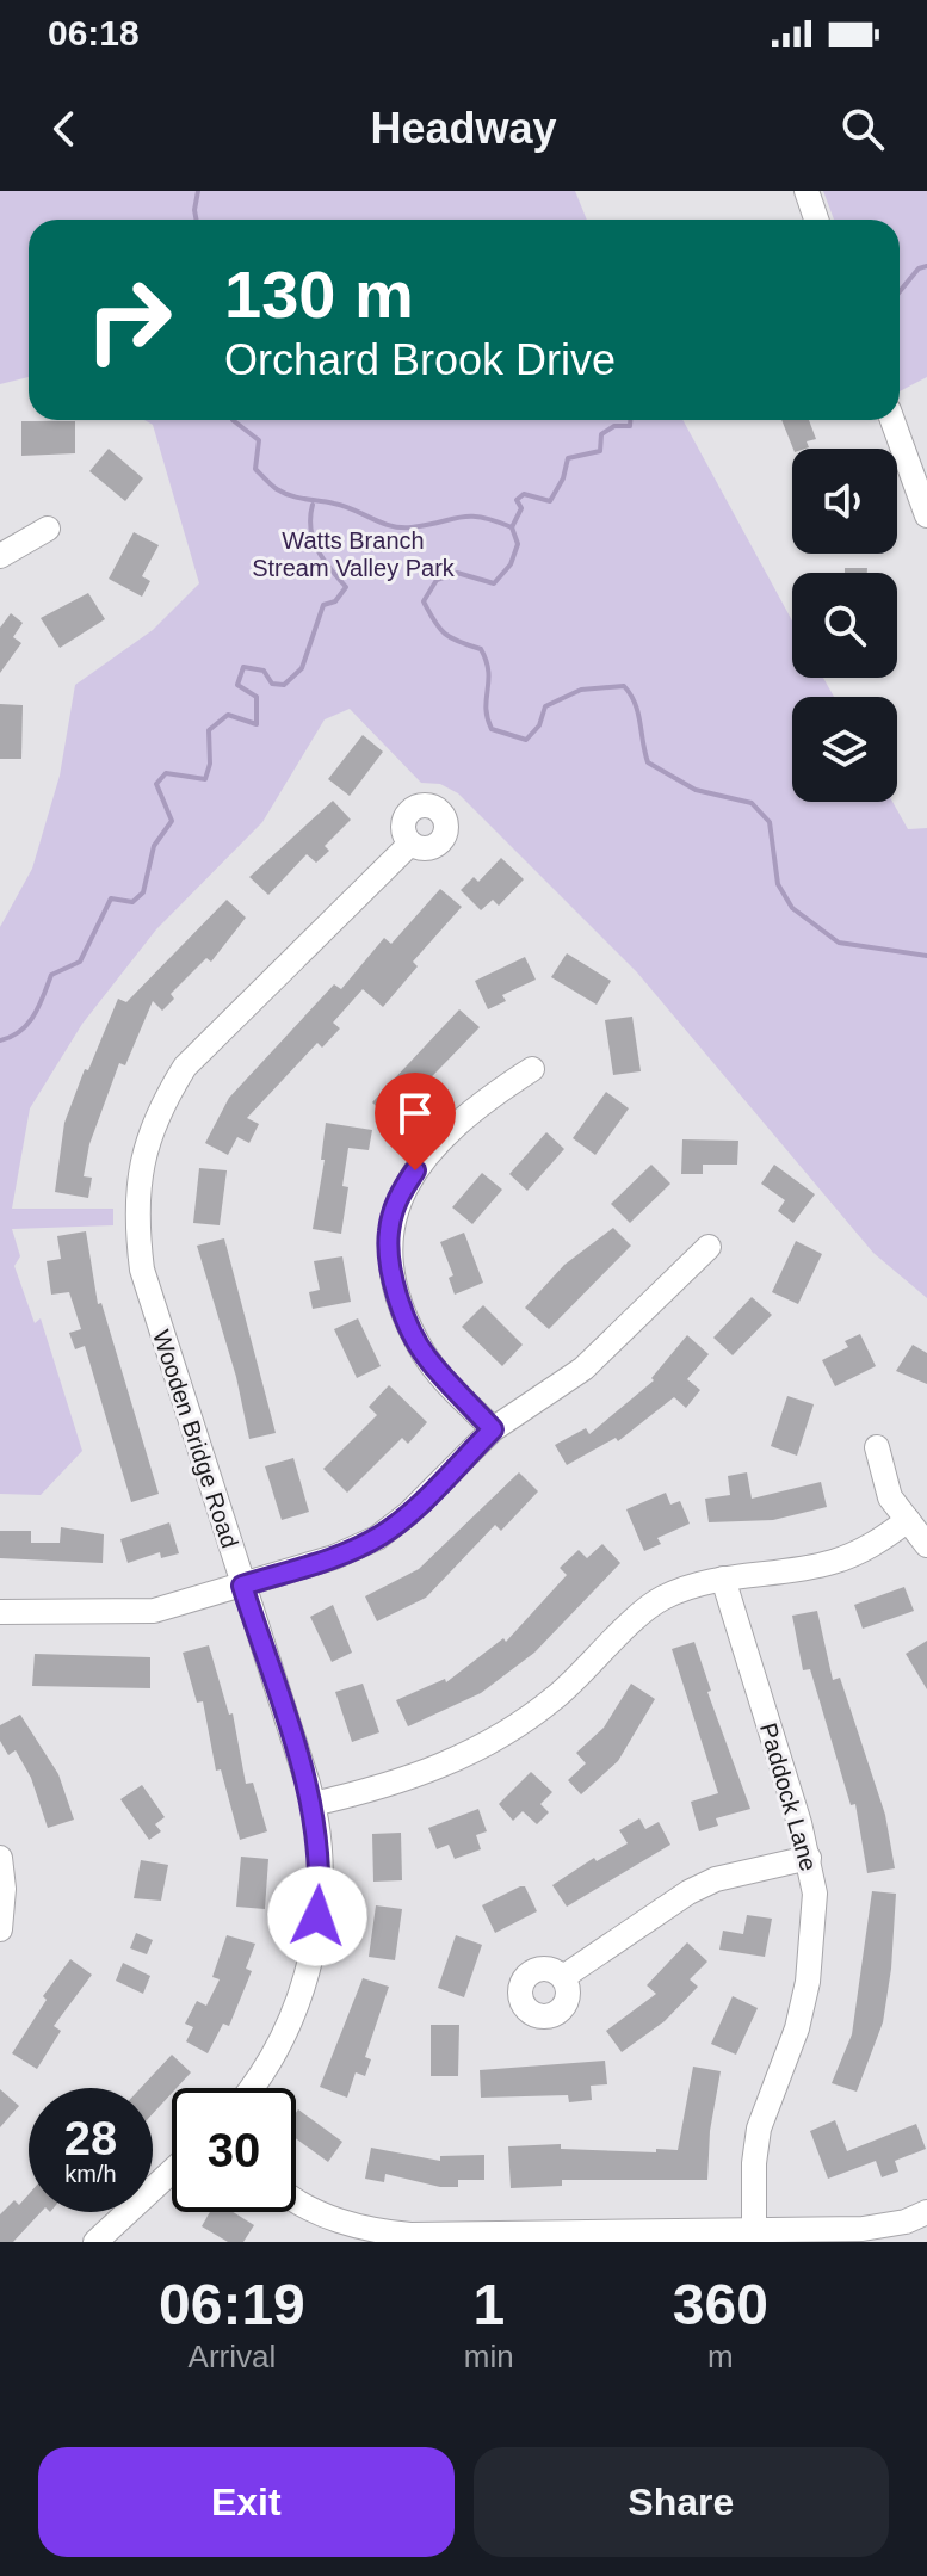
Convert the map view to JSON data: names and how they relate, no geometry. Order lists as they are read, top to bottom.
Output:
{
  "streets": {
    "street": ["Wooden Bridge Road", "Paddock Lane"]
  },
  "parks": ["Watts Branch Stream Valley Park"],
  "page": {
    "status": "06:18",
    "header": "Headway",
    "turn": ["130 m", "Orchard Brook Drive"],
    "speed": "28 km/h",
    "limit": "30",
    "eta": [
      "06:19",
      "Arrival",
      "1",
      "min",
      "360",
      "m"
    ],
    "buttons": ["Exit", "Share"]
  }
}
